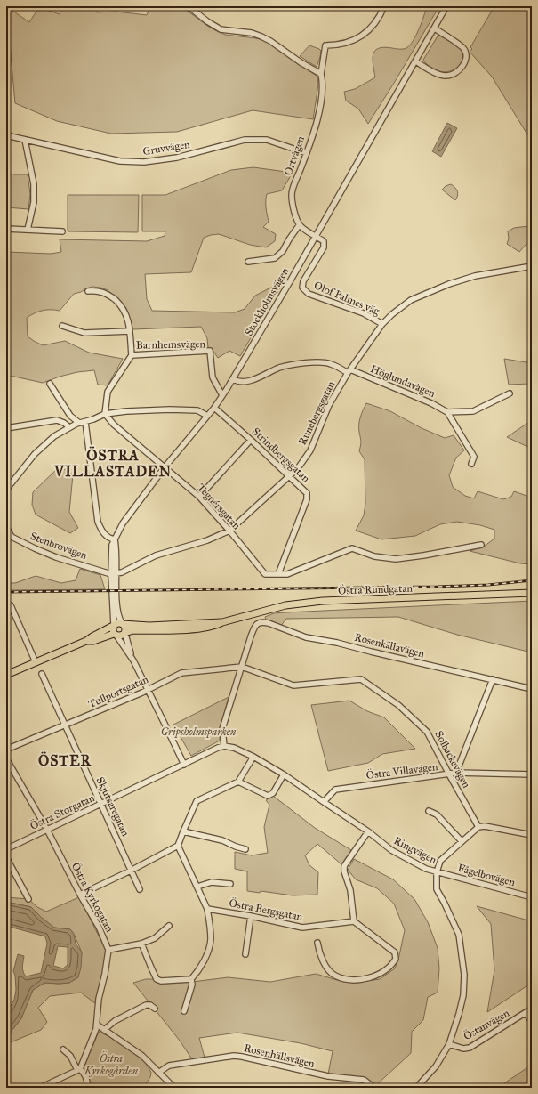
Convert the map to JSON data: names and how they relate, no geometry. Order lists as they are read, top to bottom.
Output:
{
  "streets": {
    "main road": ["Östra Rundgatan"],
    "street": [
      "Gruvvägen",
      "Ortvägen",
      "Olof Palmes väg",
      "Stockholmsvägen",
      "Barnhemsvägen",
      "Höglundavägen",
      "Runebergsgatan",
      "Strindbergsgatan",
      "Tegnérsgatan",
      "Stenbrovägen",
      "Rosenkällavägen",
      "Tullportsgatan",
      "Solbackevägen",
      "Östra Villavägen",
      "Skjutsaregatan",
      "Östra Storgatan",
      "Ringvägen",
      "Fågelbovägen",
      "Östra Kyrkogatan",
      "Östra Bergsgatan",
      "Östanvägen",
      "Rosenhällsvägen"
    ]
  },
  "crossings": [
    ["Gruvvägen", "Ortvägen"],
    ["Olof Palmes väg", "Stockholmsvägen"],
    ["Olof Palmes väg", "Runebergsgatan"],
    ["Stockholmsvägen", "Barnhemsvägen"],
    ["Stockholmsvägen", "Höglundavägen"],
    ["Stockholmsvägen", "Runebergsgatan"],
    ["Stockholmsvägen", "Strindbergsgatan"],
    ["Stockholmsvägen", "Tegnérsgatan"],
    ["Stockholmsvägen", "Stenbrovägen"],
    ["Stockholmsvägen", "Östra Rundgatan"],
    ["Barnhemsvägen", "Tegnérsgatan"],
    ["Höglundavägen", "Runebergsgatan"],
    ["Runebergsgatan", "Strindbergsgatan"],
    ["Runebergsgatan", "Tegnérsgatan"],
    ["Runebergsgatan", "Stenbrovägen"],
    ["Strindbergsgatan", "Tegnérsgatan"],
    ["Rosenkällavägen", "Tullportsgatan"],
    ["Rosenkällavägen", "Solbackevägen"],
    ["Rosenkällavägen", "Ringvägen"],
    ["Tullportsgatan", "Solbackevägen"],
    ["Tullportsgatan", "Skjutsaregatan"],
    ["Solbackevägen", "Östra Villavägen"],
    ["Östra Villavägen", "Ringvägen"],
    ["Skjutsaregatan", "Östra Storgatan"],
    ["Östra Storgatan", "Östra Kyrkogatan"],
    ["Ringvägen", "Fågelbovägen"],
    ["Ringvägen", "Östanvägen"]
  ],
  "districts": ["ÖSTRA VILLASTADEN", "ÖSTER"],
  "parks": ["Gripsholmsparken", "Östra Kyrkogården"]
}
